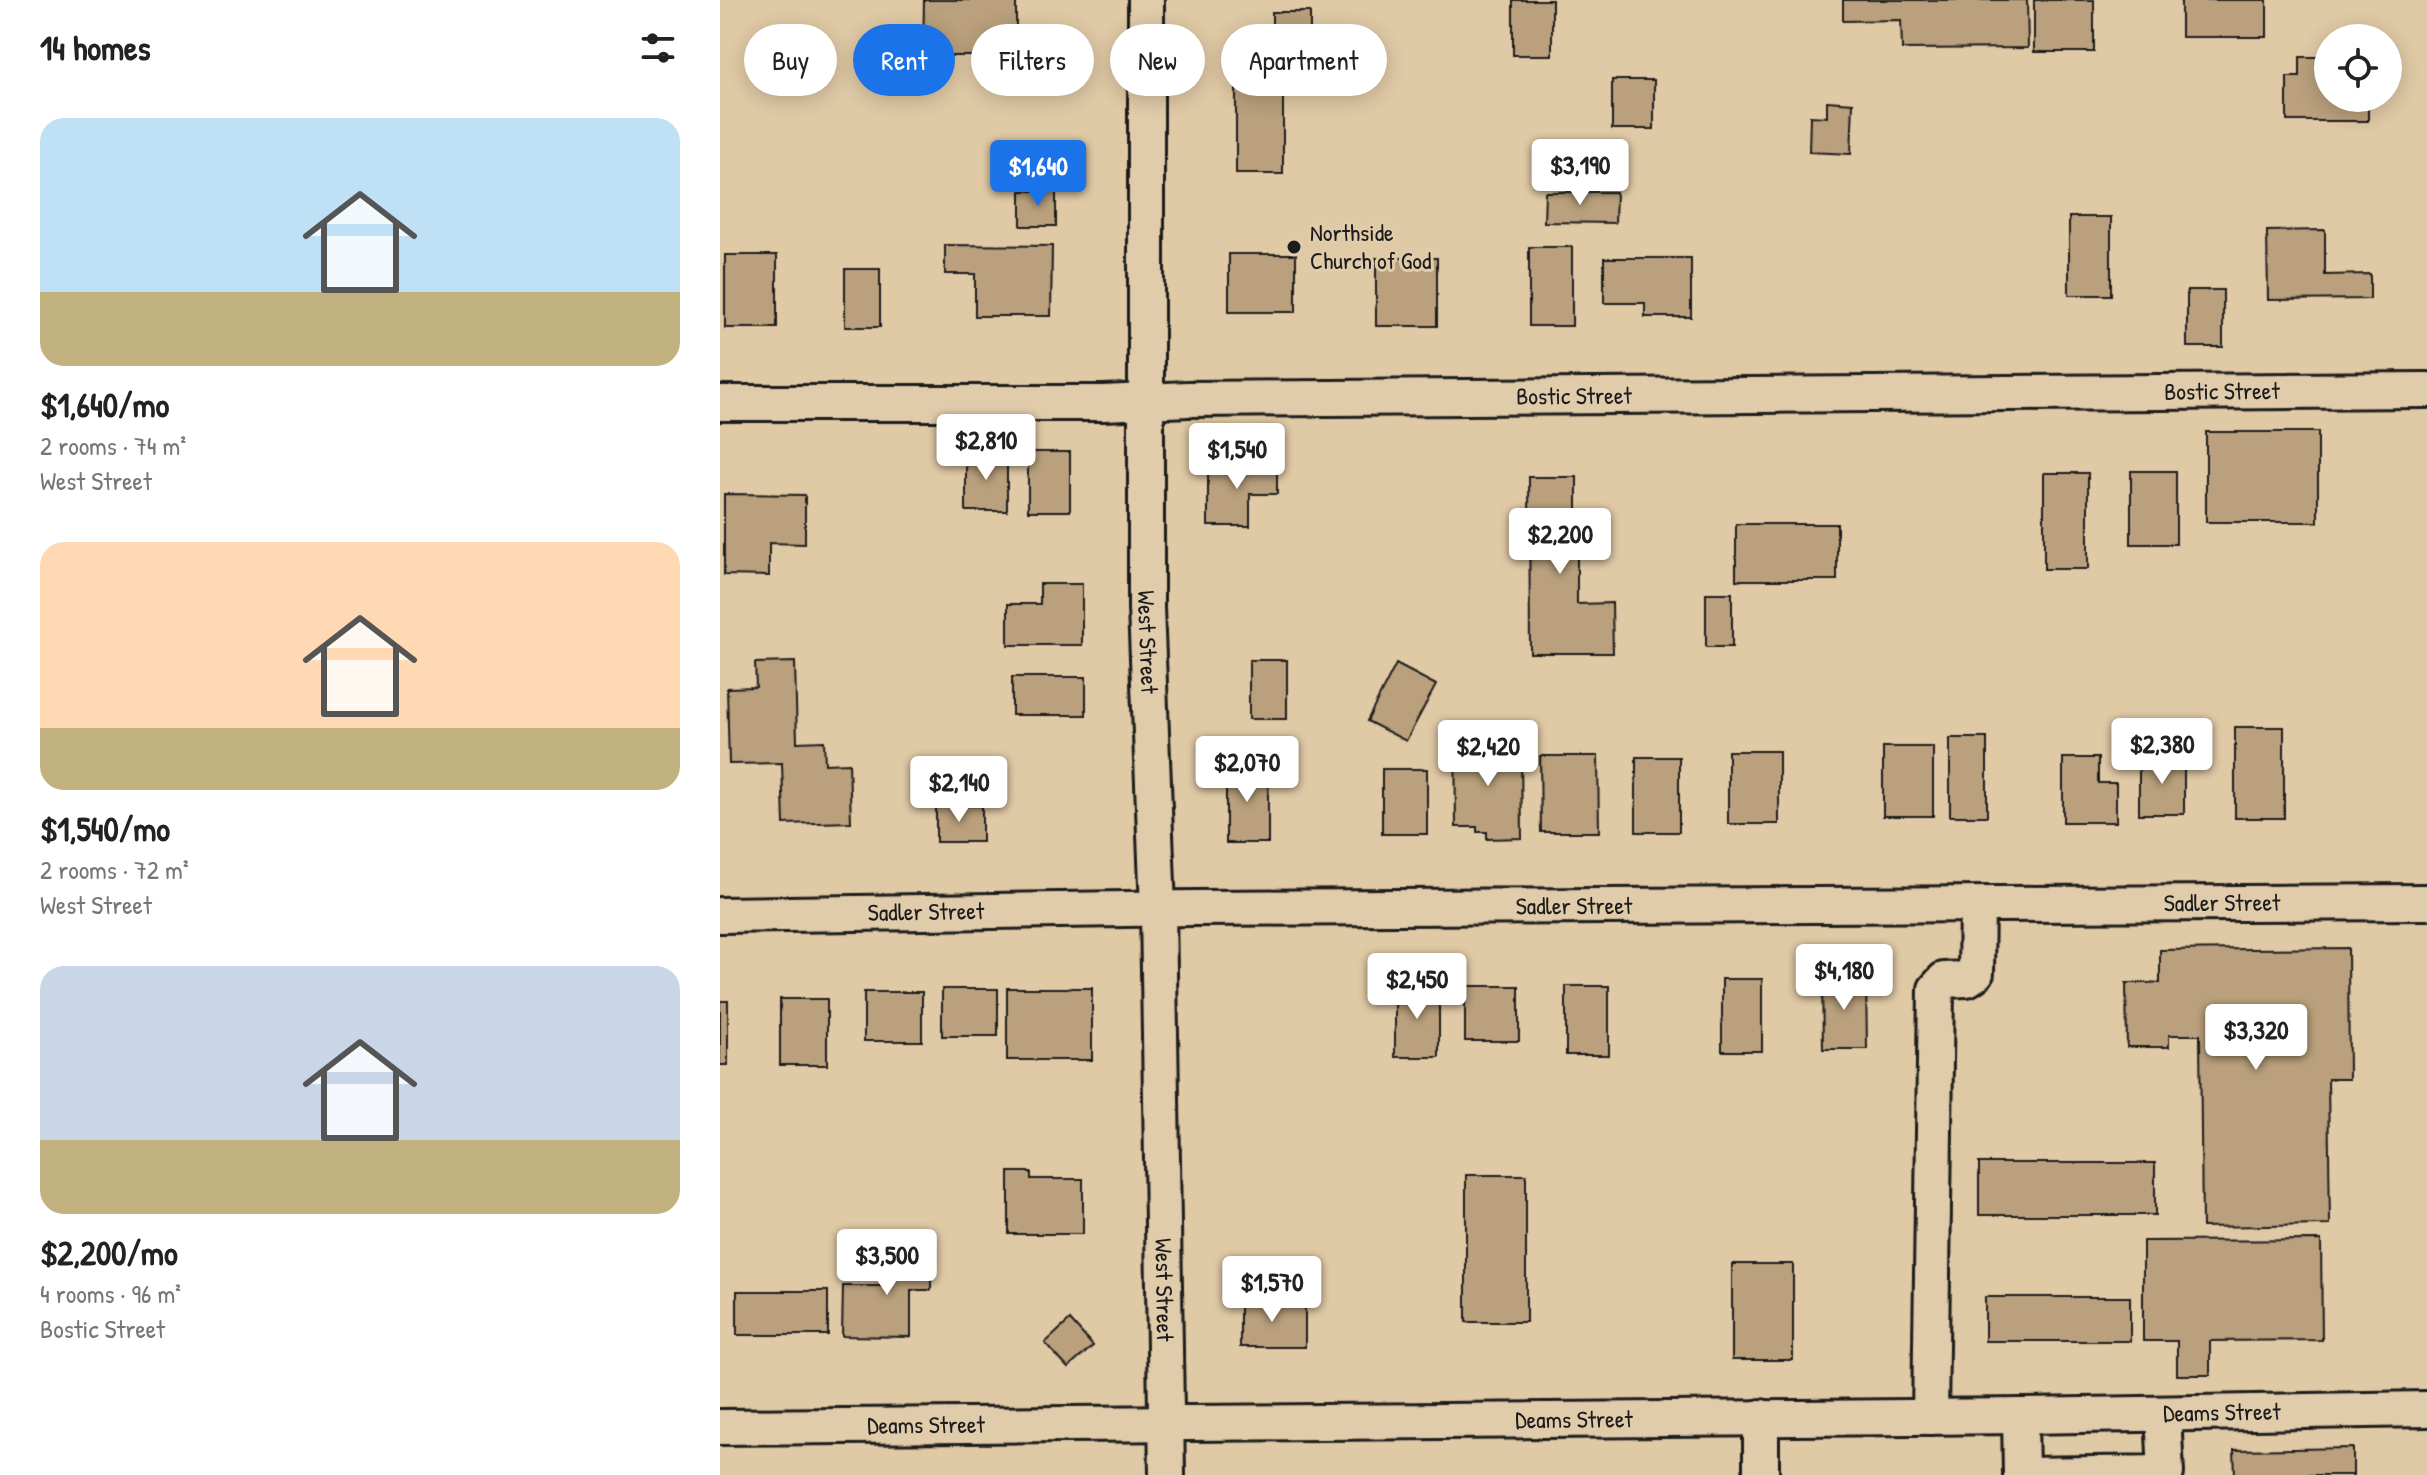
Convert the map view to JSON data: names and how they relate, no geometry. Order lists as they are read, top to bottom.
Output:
{
  "streets": {
    "street": [
      "Bostic Street",
      "West Street",
      "Sadler Street",
      "Deams Street"
    ]
  },
  "crossings": [
    ["Bostic Street", "West Street"],
    ["West Street", "Sadler Street"],
    ["West Street", "Deams Street"]
  ],
  "places": ["Northside Church of God"],
  "page": {
    "heading": "14 homes",
    "chip": [
      "Buy",
      "Rent",
      "Filters",
      "New",
      "Apartment"
    ],
    "list": [
      {
        "name": "$1,640/mo",
        "note": "2 rooms · 74 m² · West Street"
      },
      {
        "name": "$1,540/mo",
        "note": "2 rooms · 72 m² · West Street"
      },
      {
        "name": "$2,200/mo",
        "note": "4 rooms · 96 m² · Bostic Street"
      }
    ],
    "price": [
      "$3,190",
      "$1,640",
      "$2,810",
      "$1,540",
      "$2,200",
      "$2,380",
      "$2,420",
      "$2,070",
      "$2,140",
      "$4,180",
      "$2,450",
      "$3,320",
      "$3,500",
      "$1,570"
    ]
  }
}
